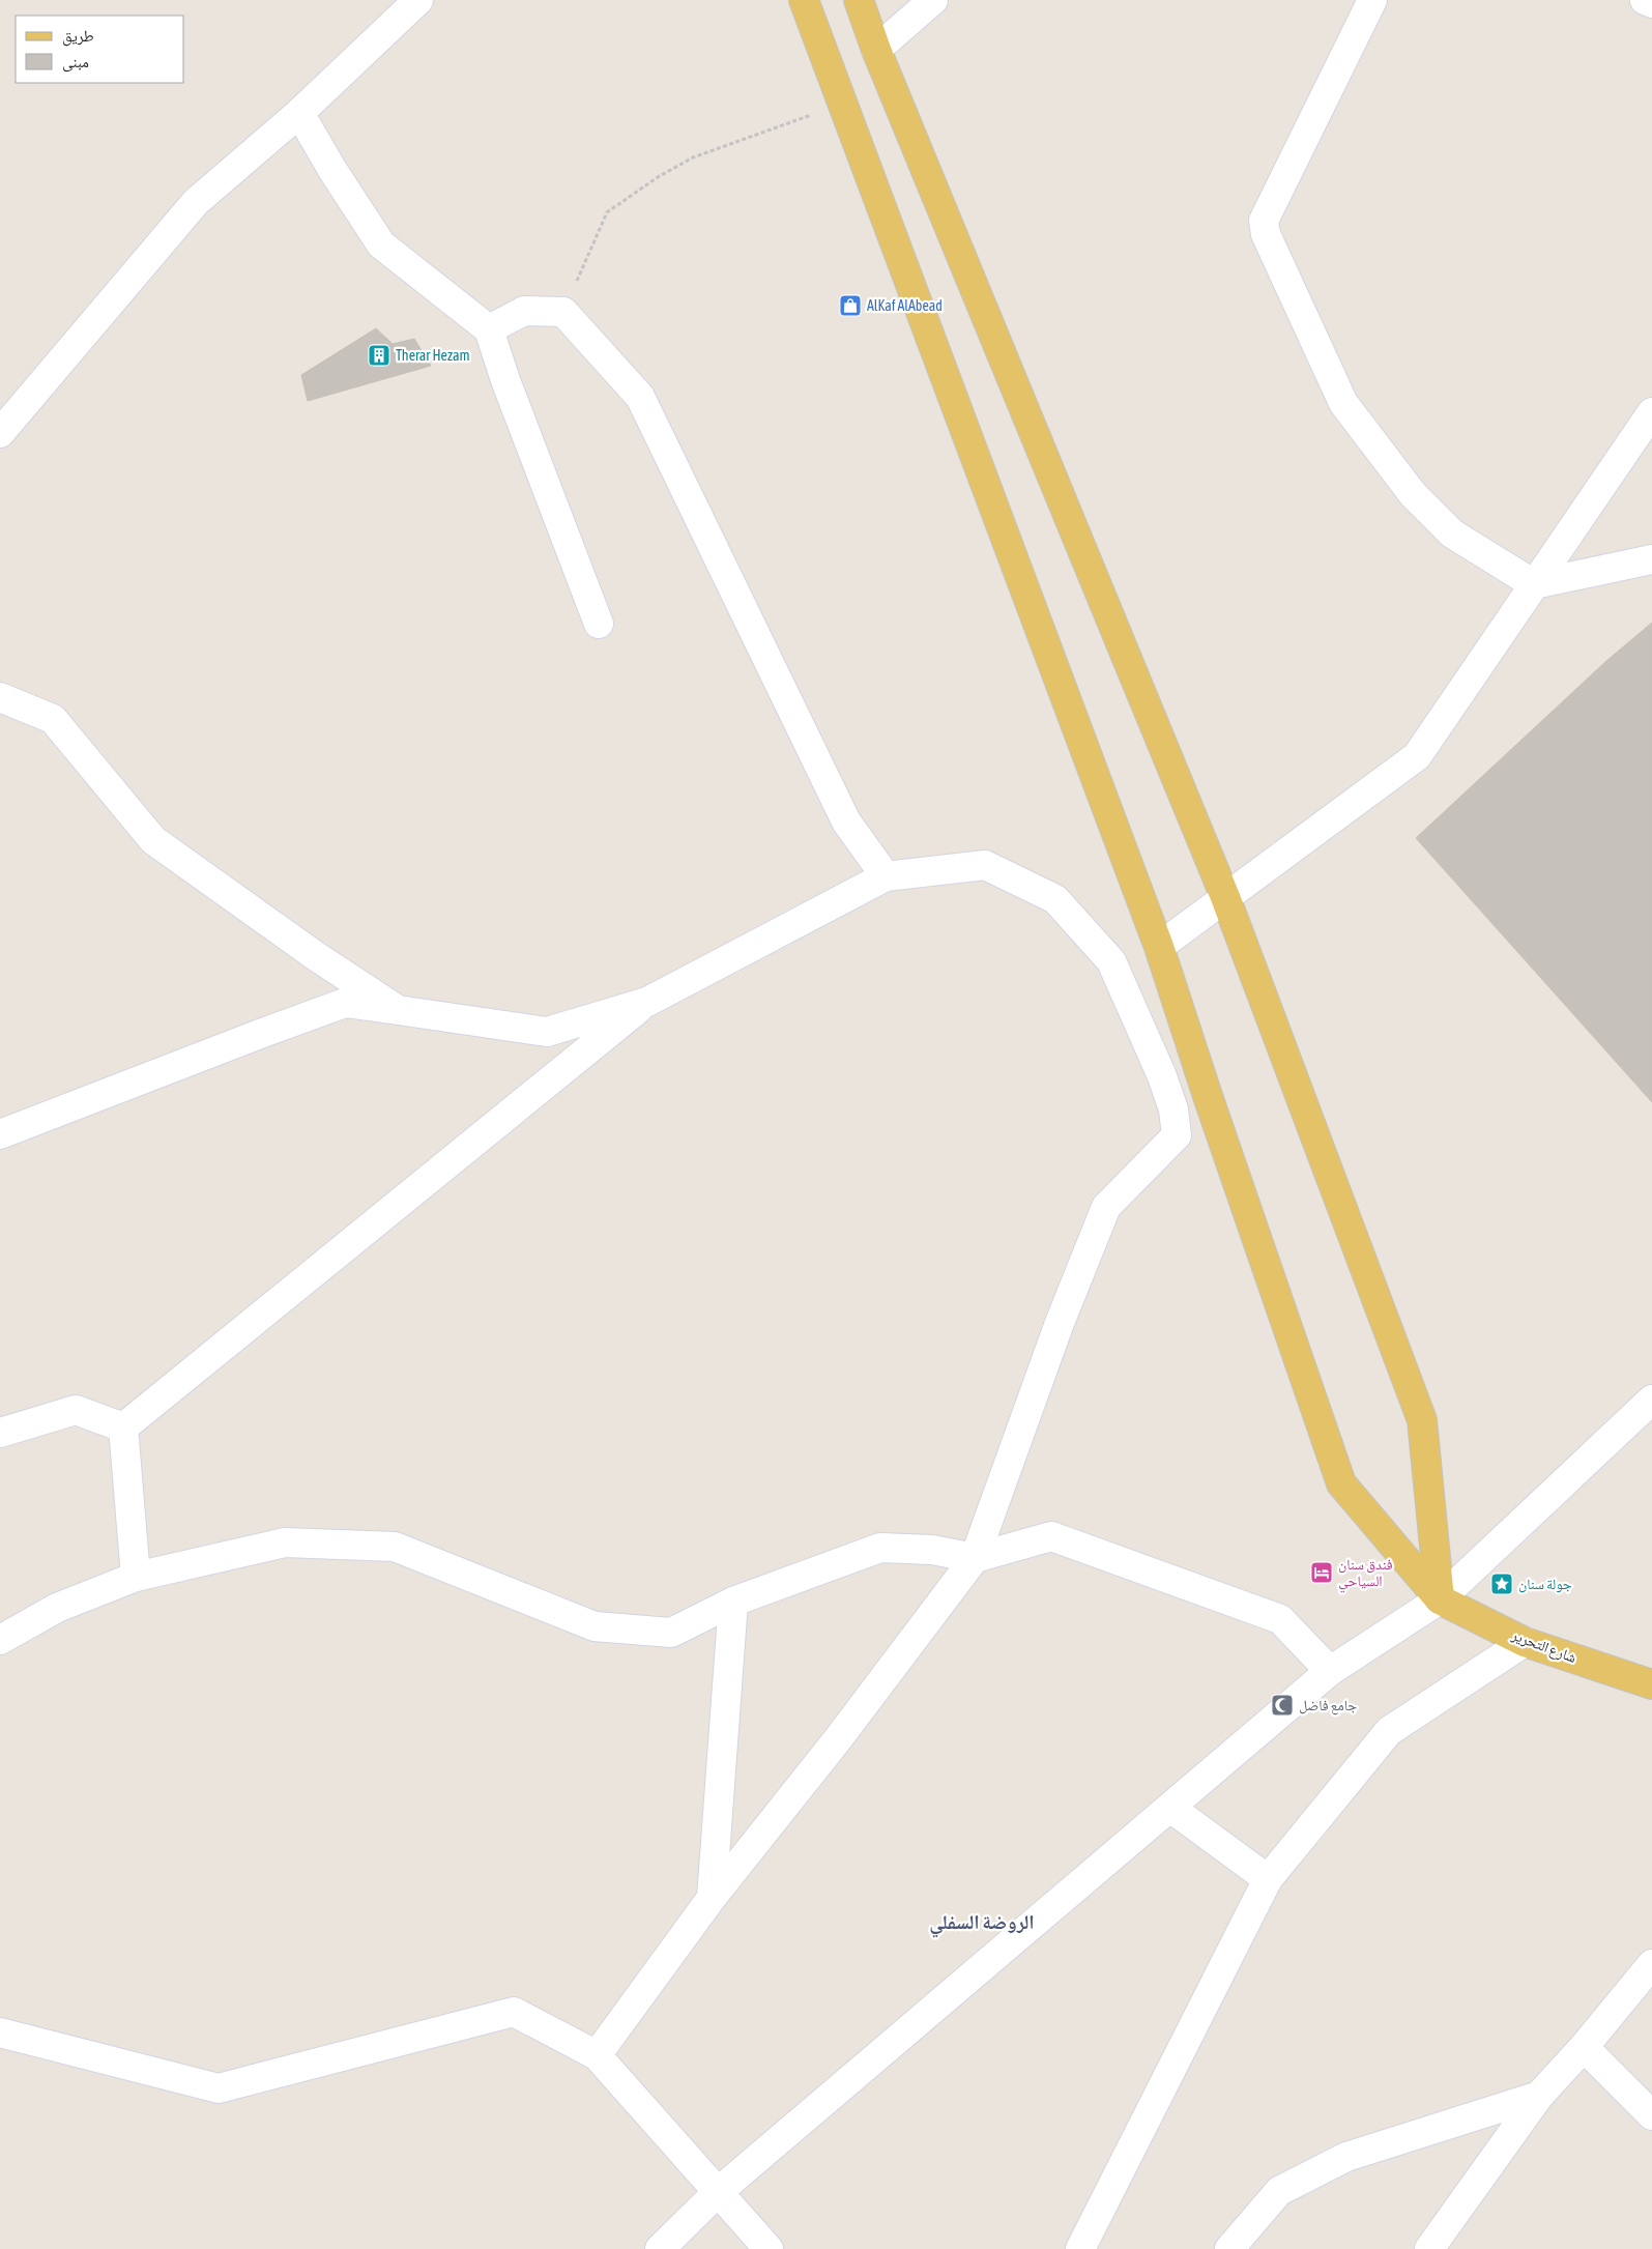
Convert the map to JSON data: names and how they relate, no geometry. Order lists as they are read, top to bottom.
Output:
{
  "streets": {
    "main road": ["شارع التحرير"]
  },
  "districts": ["الروضة السفلي"],
  "places": {
    "shop": ["AlKaf AlAbead"],
    "building": ["Therar Hezam"],
    "hotel": ["فندق سنان السياحي"],
    "place": ["جولة سنان"],
    "mosque": ["جامع فاضل"]
  },
  "legend": ["طريق", "مبنى"]
}
